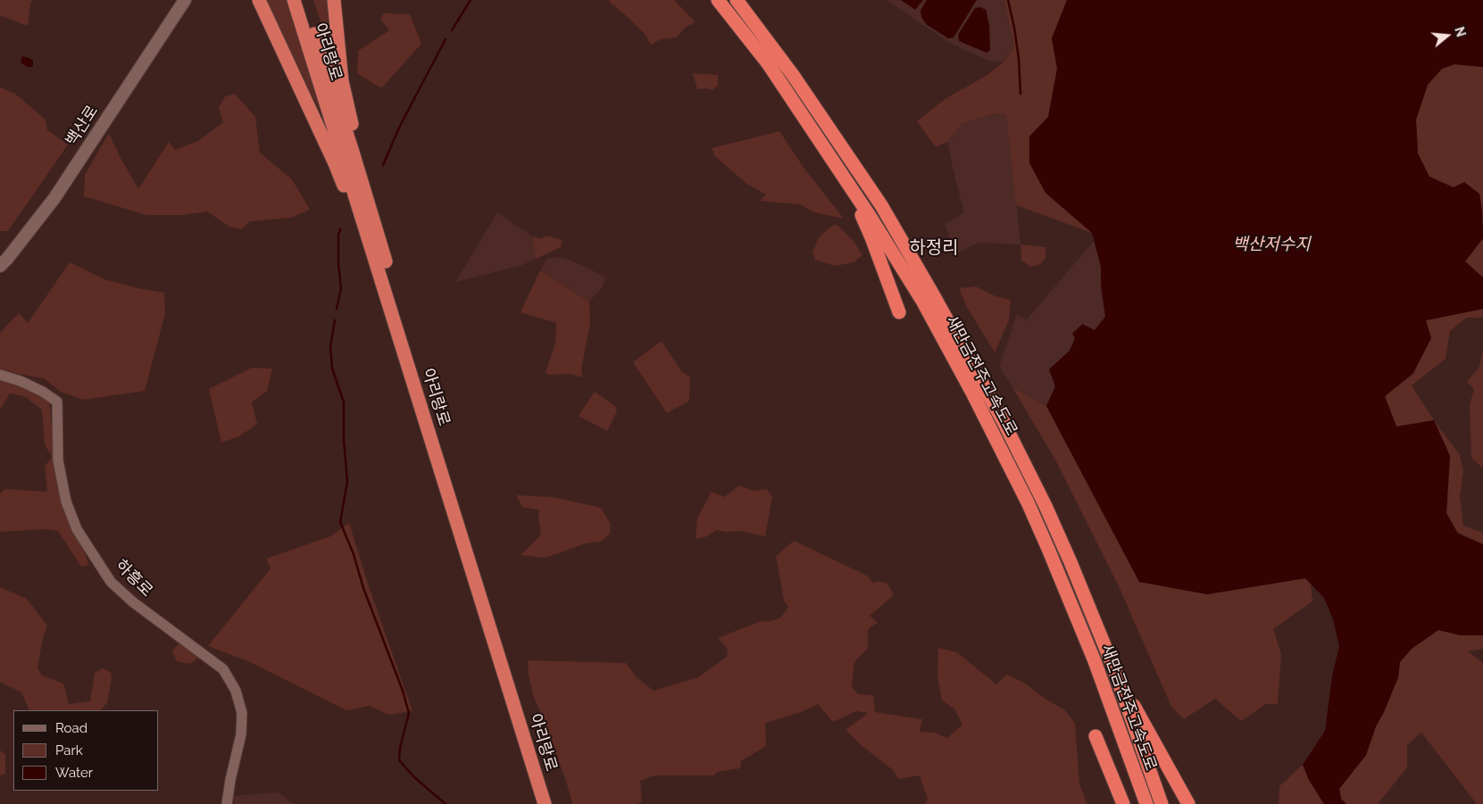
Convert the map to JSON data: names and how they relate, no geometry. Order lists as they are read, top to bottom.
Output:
{
  "streets": {
    "highway": ["아리랑로", "새만금전주고속도로"],
    "main road": ["백산로"],
    "street": ["하흥로"]
  },
  "districts": ["하정리"],
  "water": ["백산저수지"],
  "legend": ["Road", "Park", "Water"],
  "north": "right"
}
